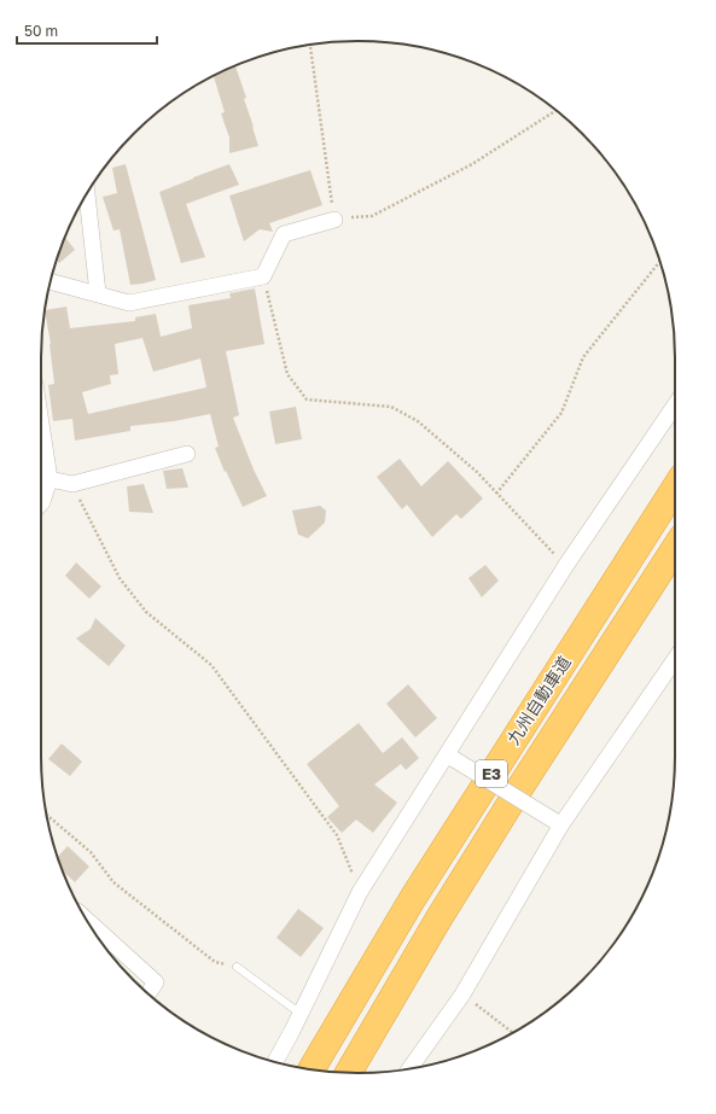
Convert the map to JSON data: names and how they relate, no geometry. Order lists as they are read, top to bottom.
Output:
{
  "streets": {
    "highway": ["九州自動車道", "E3"]
  },
  "scale_bar": "50 m"
}
